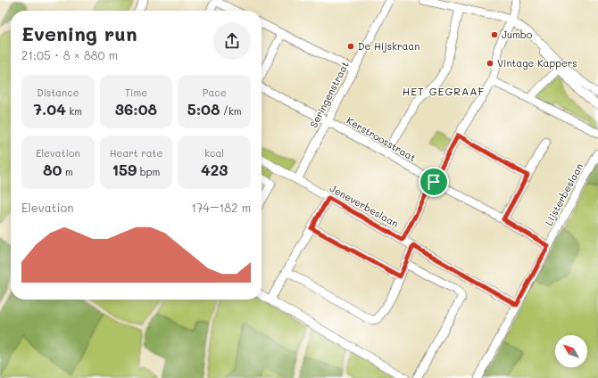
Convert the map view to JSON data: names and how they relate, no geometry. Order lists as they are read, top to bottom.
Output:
{
  "streets": {
    "street": [
      "Seringenstraat",
      "Kerstroosstraat",
      "Lijsterbeslaan",
      "Jeneverbeslaan"
    ]
  },
  "crossings": [
    ["Seringenstraat", "Kerstroosstraat"],
    ["Seringenstraat", "Jeneverbeslaan"],
    ["Kerstroosstraat", "Lijsterbeslaan"],
    ["Lijsterbeslaan", "Jeneverbeslaan"]
  ],
  "districts": ["HET GEGRAAF"],
  "places": ["Jumbo", "De Hijskraan", "Vintage Kappers"],
  "north": "top left",
  "page": {
    "heading": ["Evening run", "21:05 · 8 × 880 m"],
    "stats": [
      ["Distance", "7.04 km"],
      ["Time", "36:08"],
      ["Pace", "5:08 /km"],
      ["Elevation", "80 m"],
      ["Heart rate", "159 bpm"],
      ["kcal", "423"]
    ],
    "chart": ["Elevation", "174–182 m"]
  }
}
